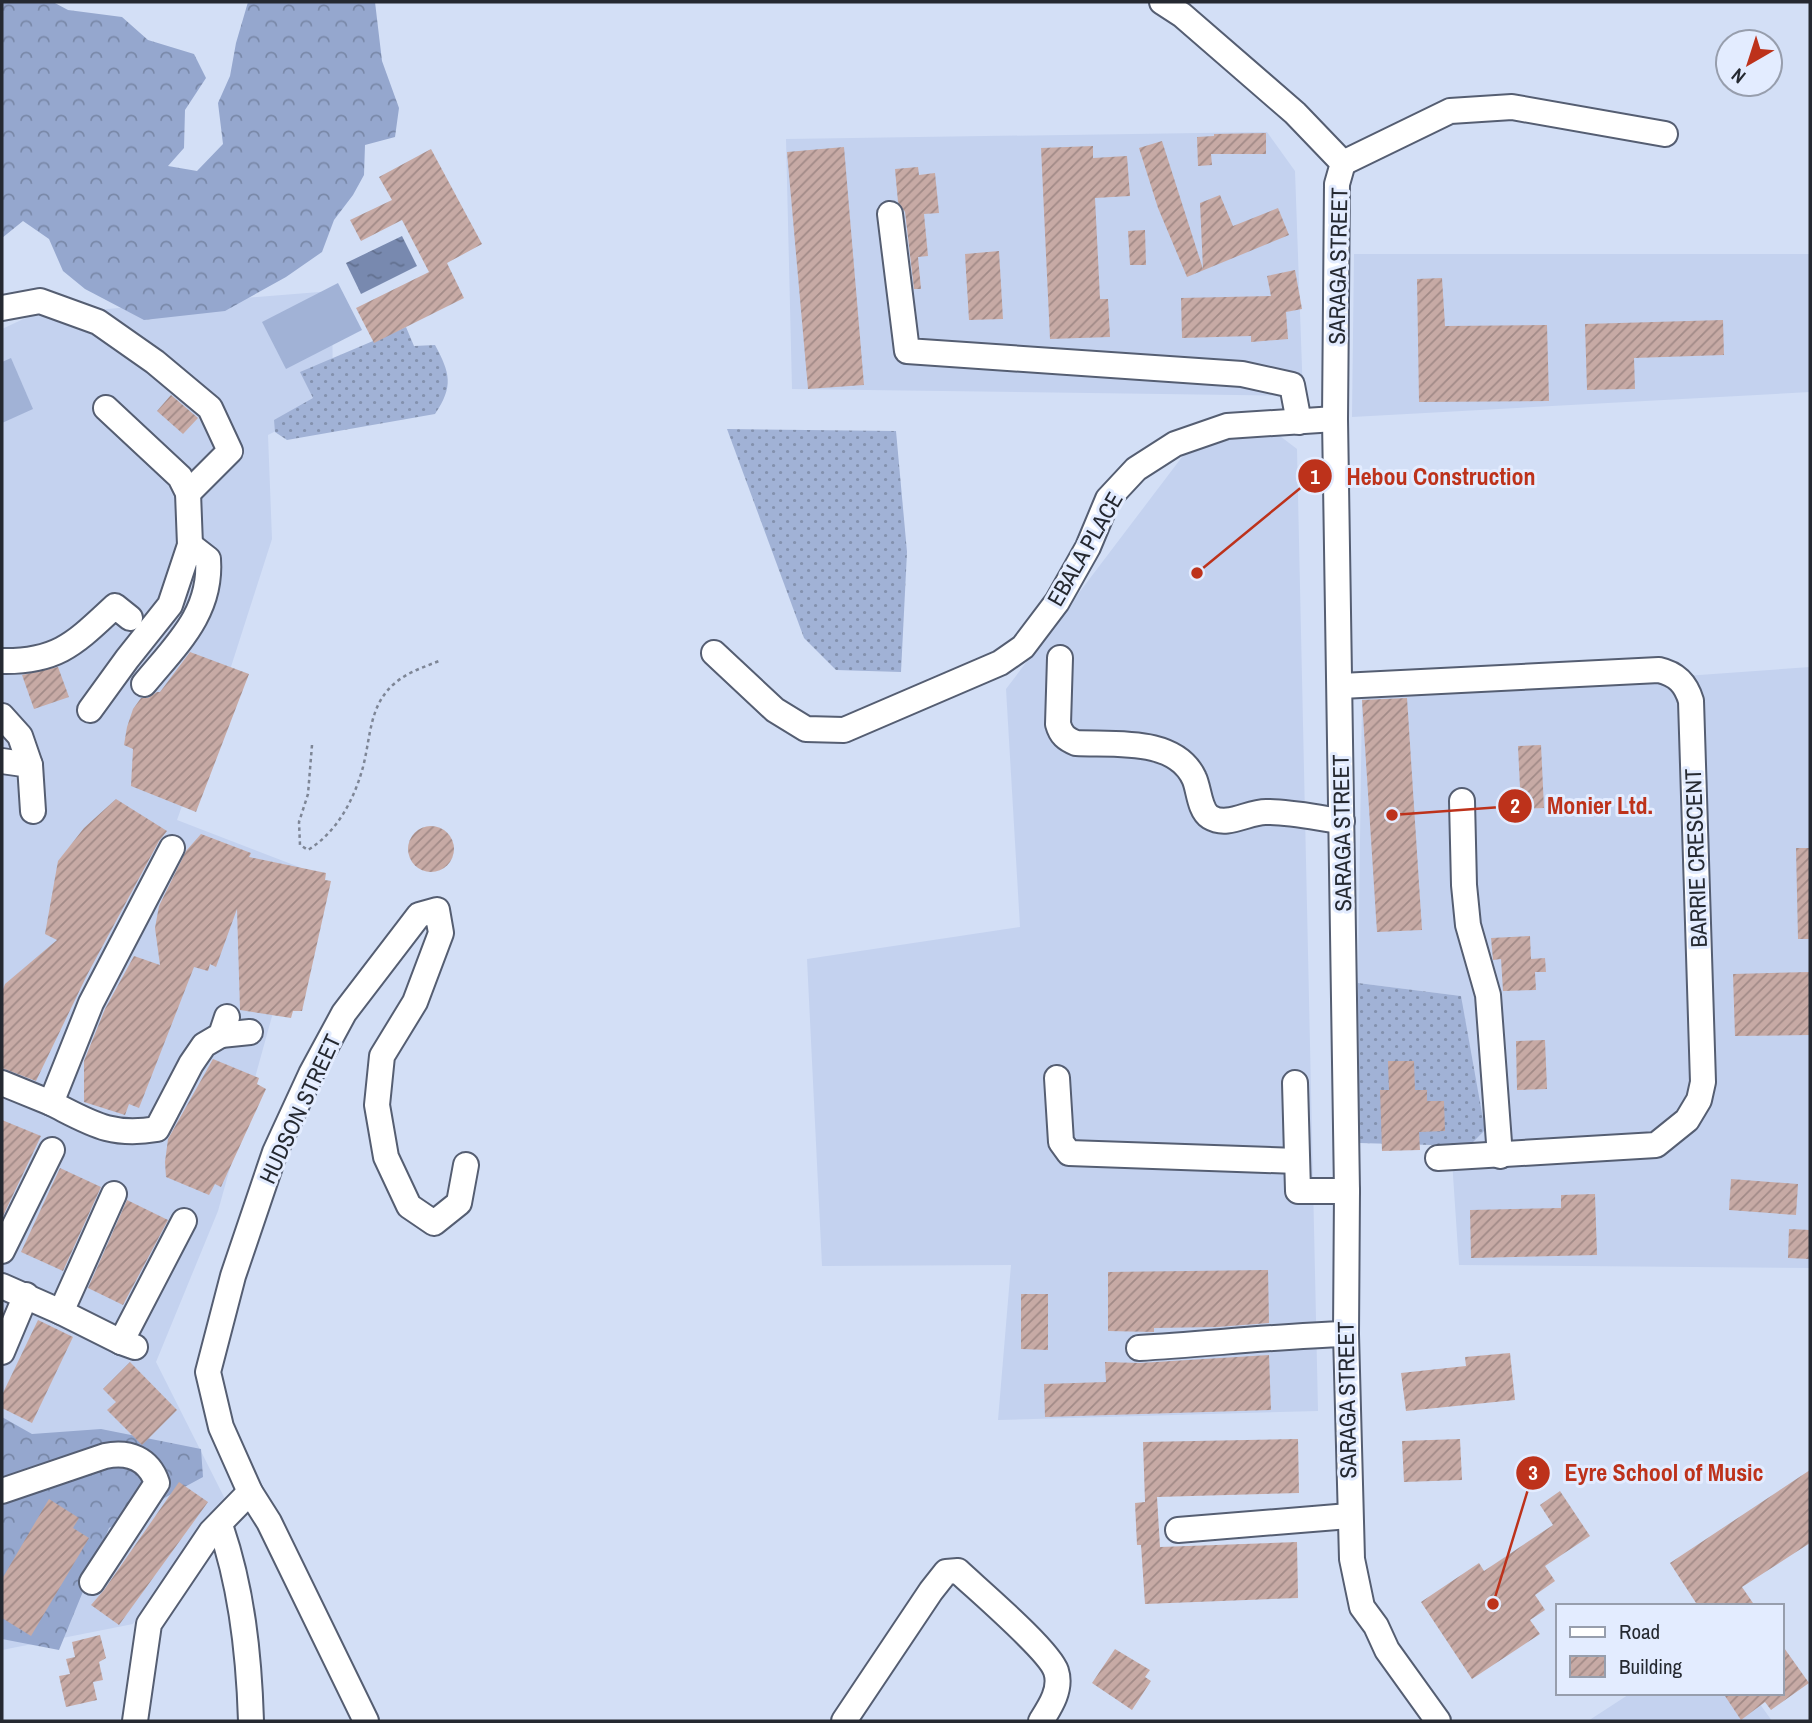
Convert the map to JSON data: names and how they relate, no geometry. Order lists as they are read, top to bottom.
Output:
{
  "streets": {
    "street": [
      "SARAGA STREET",
      "EBALA PLACE",
      "BARRIE CRESCENT",
      "HUDSON STREET"
    ]
  },
  "crossings": [
    ["SARAGA STREET", "EBALA PLACE"],
    ["SARAGA STREET", "BARRIE CRESCENT"]
  ],
  "places": ["Hebou Construction", "Monier Ltd.", "Eyre School of Music"],
  "legend": ["Road", "Building"],
  "north": "bottom left"
}
